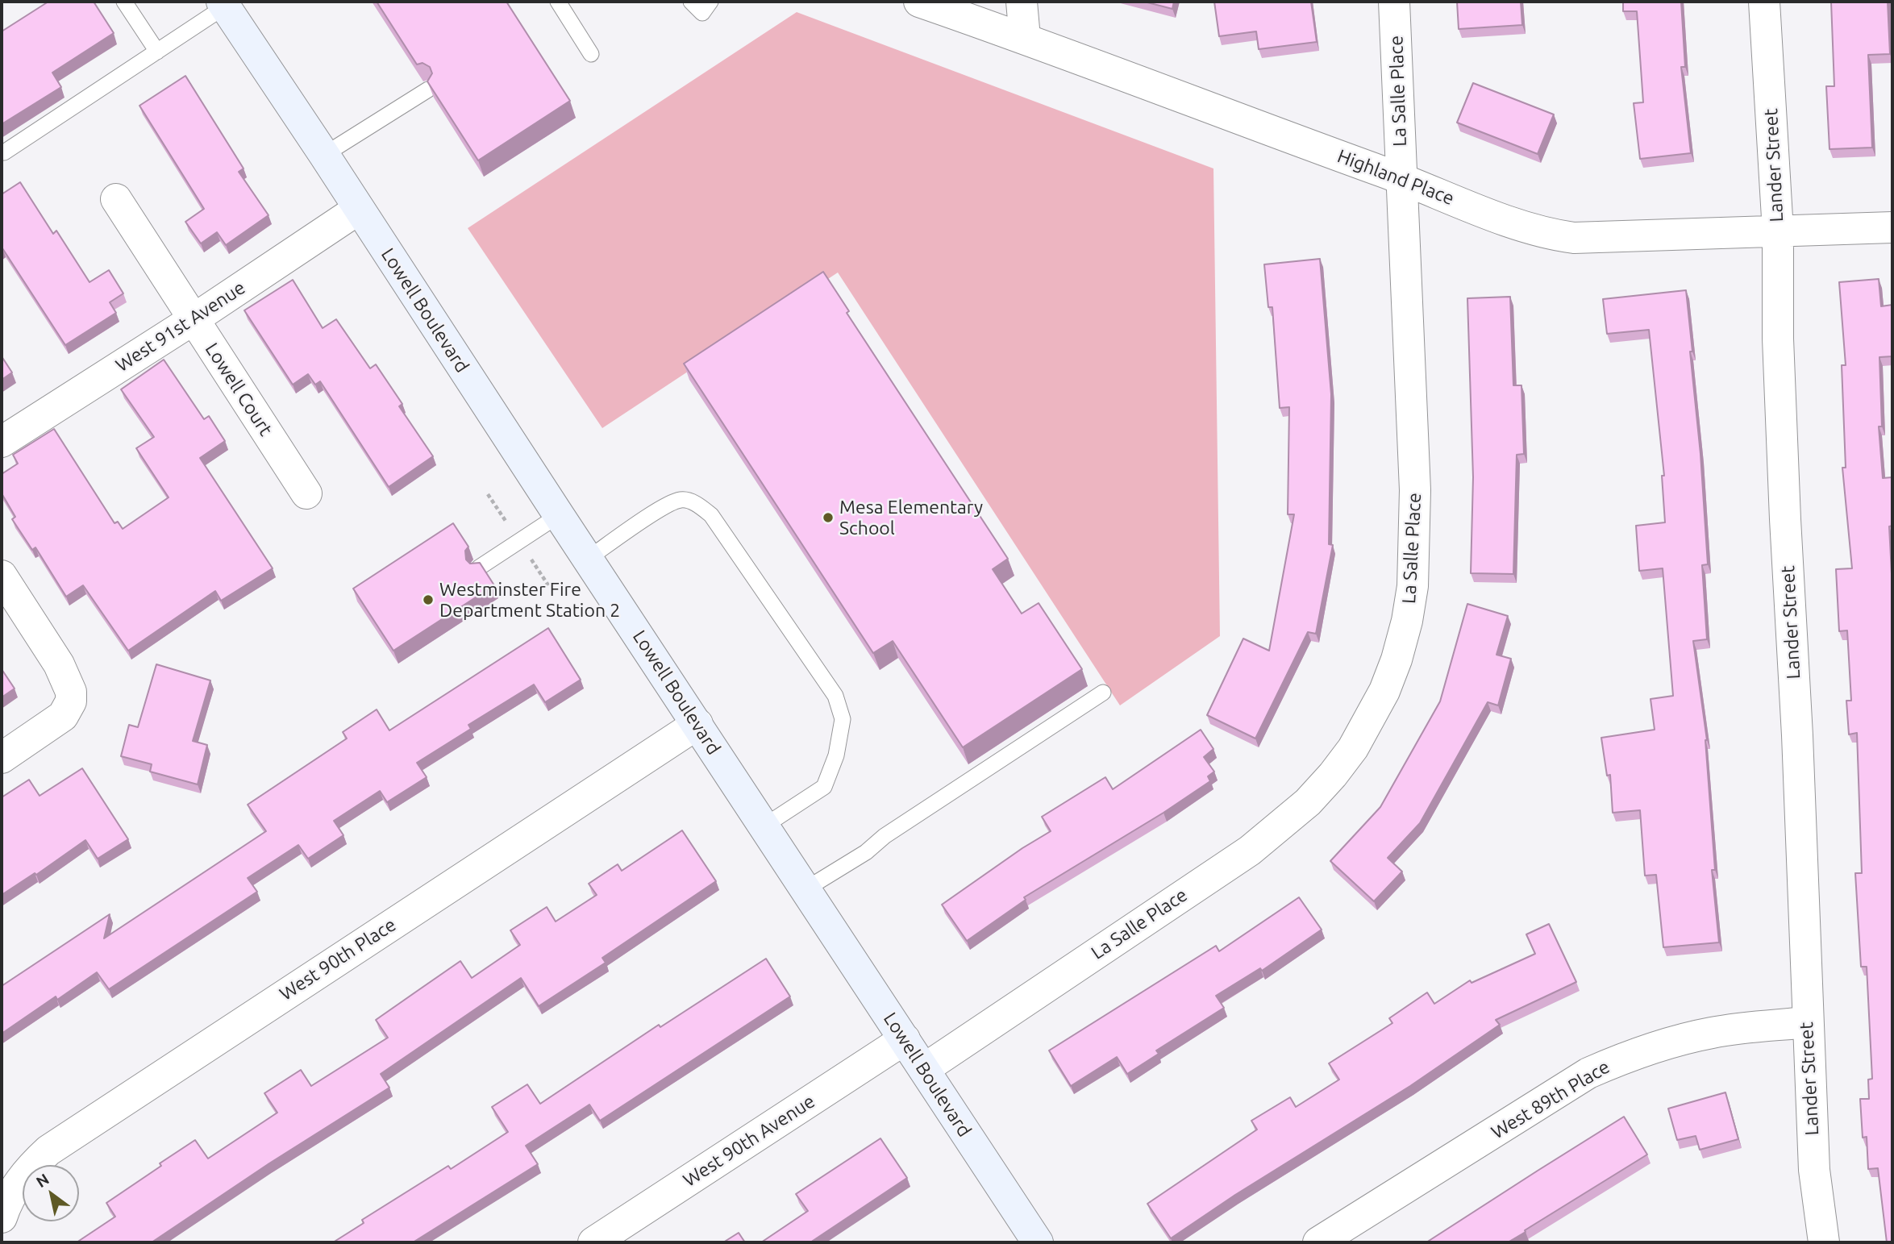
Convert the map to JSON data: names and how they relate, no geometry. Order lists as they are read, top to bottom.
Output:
{
  "streets": {
    "street": [
      "La Salle Place",
      "Lander Street",
      "Highland Place",
      "Lowell Boulevard",
      "West 91st Avenue",
      "Lowell Court",
      "West 90th Place",
      "West 89th Place",
      "West 90th Avenue"
    ]
  },
  "crossings": [
    ["La Salle Place", "Highland Place"],
    ["La Salle Place", "Lowell Boulevard"],
    ["Lander Street", "Highland Place"],
    ["Lander Street", "West 89th Place"],
    ["Lowell Boulevard", "West 91st Avenue"],
    ["Lowell Boulevard", "West 90th Place"],
    ["Lowell Boulevard", "West 90th Avenue"],
    ["West 91st Avenue", "Lowell Court"]
  ],
  "places": ["Mesa Elementary School", "Westminster Fire Department Station 2"],
  "north": "top left"
}
